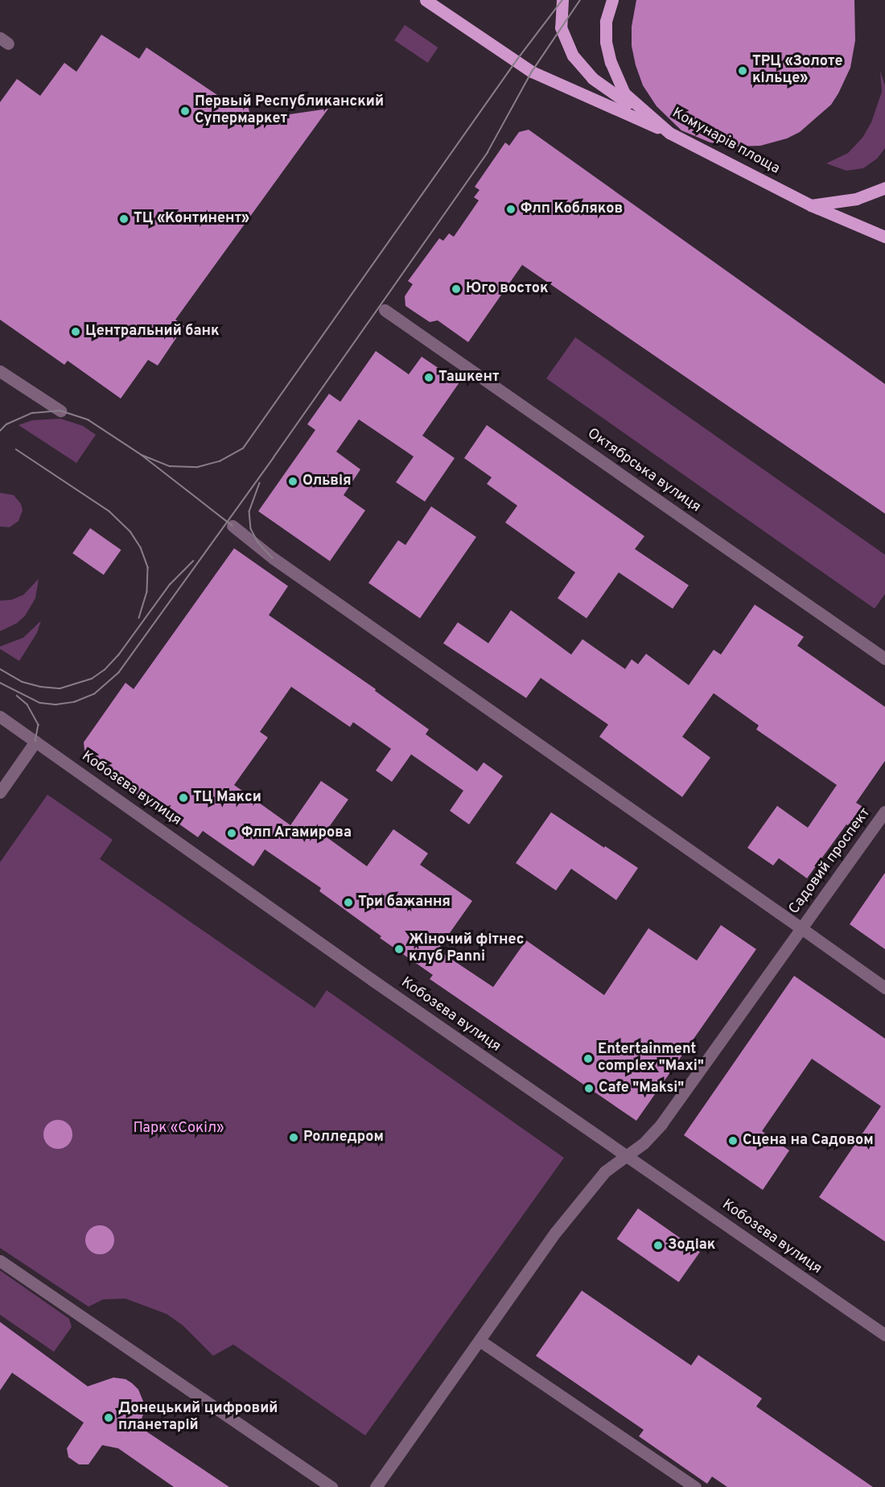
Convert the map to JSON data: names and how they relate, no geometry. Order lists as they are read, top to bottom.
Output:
{
  "streets": {
    "main road": ["Комунарів площа"],
    "street": ["Октябрська вулиця", "Кобозєва вулиця", "Садовий проспект"]
  },
  "crossings": [
    ["Кобозєва вулиця", "Садовий проспект"]
  ],
  "parks": ["Парк «Сокіл»"],
  "places": [
    "ТРЦ «Золоте кільце»",
    "Первый Республиканский Супермаркет",
    "Флп Кобляков",
    "ТЦ «Континент»",
    "Юго восток",
    "Центральний банк",
    "Ташкент",
    "Ольвія",
    "ТЦ Макси",
    "Флп Агамирова",
    "Три бажання",
    "Жіночий фітнес клуб Panni",
    "Entertainment complex \"Maxi\"",
    "Cafe \"Maksi\"",
    "Ролледром",
    "Сцена на Садовом",
    "Зодіак",
    "Донецький цифровий планетарій"
  ]
}
